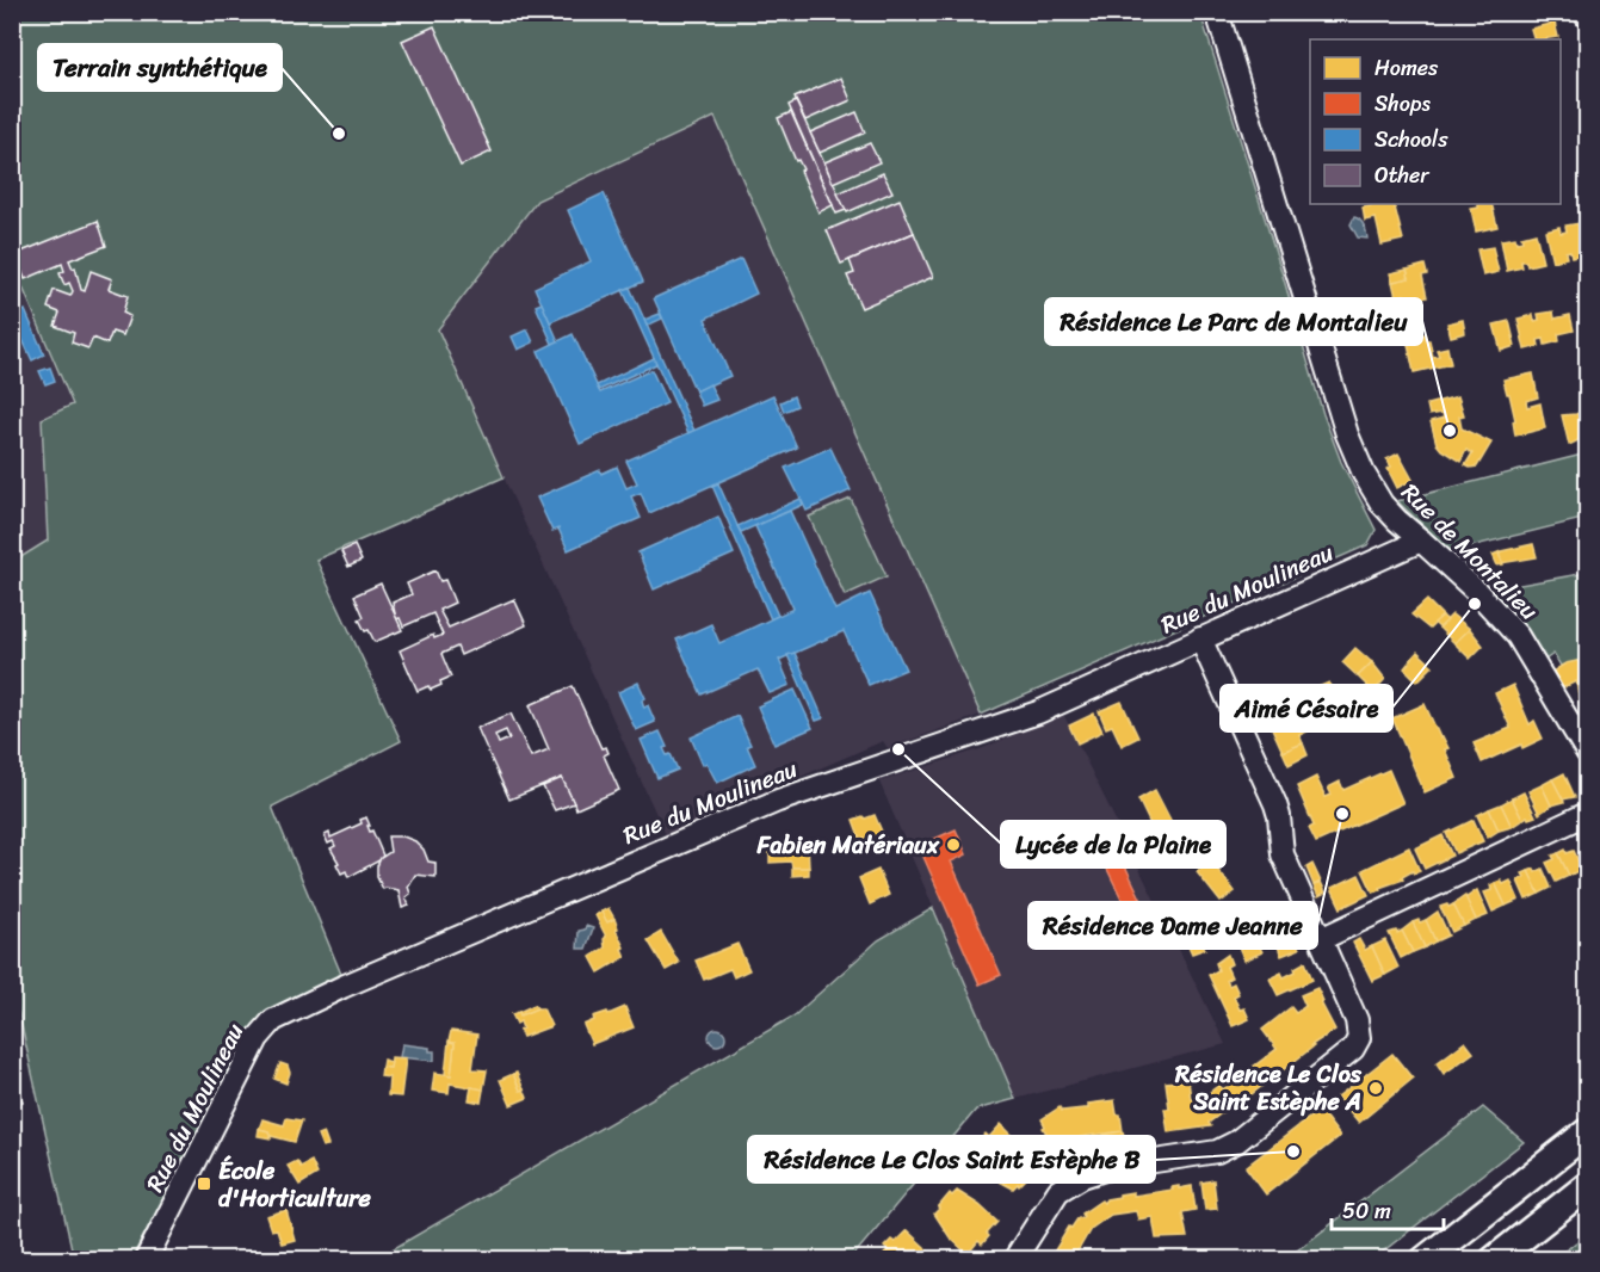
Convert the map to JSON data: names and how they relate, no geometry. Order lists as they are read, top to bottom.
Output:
{
  "streets": {
    "street": ["Rue de Montalieu", "Rue du Moulineau"]
  },
  "crossings": [
    ["Rue de Montalieu", "Rue du Moulineau"]
  ],
  "places": {
    "other": [
      "Terrain synthétique",
      "Résidence Le Parc de Montalieu",
      "Aimé Césaire",
      "Lycée de la Plaine",
      "Résidence Dame Jeanne",
      "Fabien Matériaux",
      "Résidence Le Clos Saint Estèphe A",
      "Résidence Le Clos Saint Estèphe B"
    ],
    "transit": ["École d'Horticulture"]
  },
  "legend": [
    "Homes",
    "Shops",
    "Schools",
    "Other"
  ],
  "scale_bar": "50 m"
}
